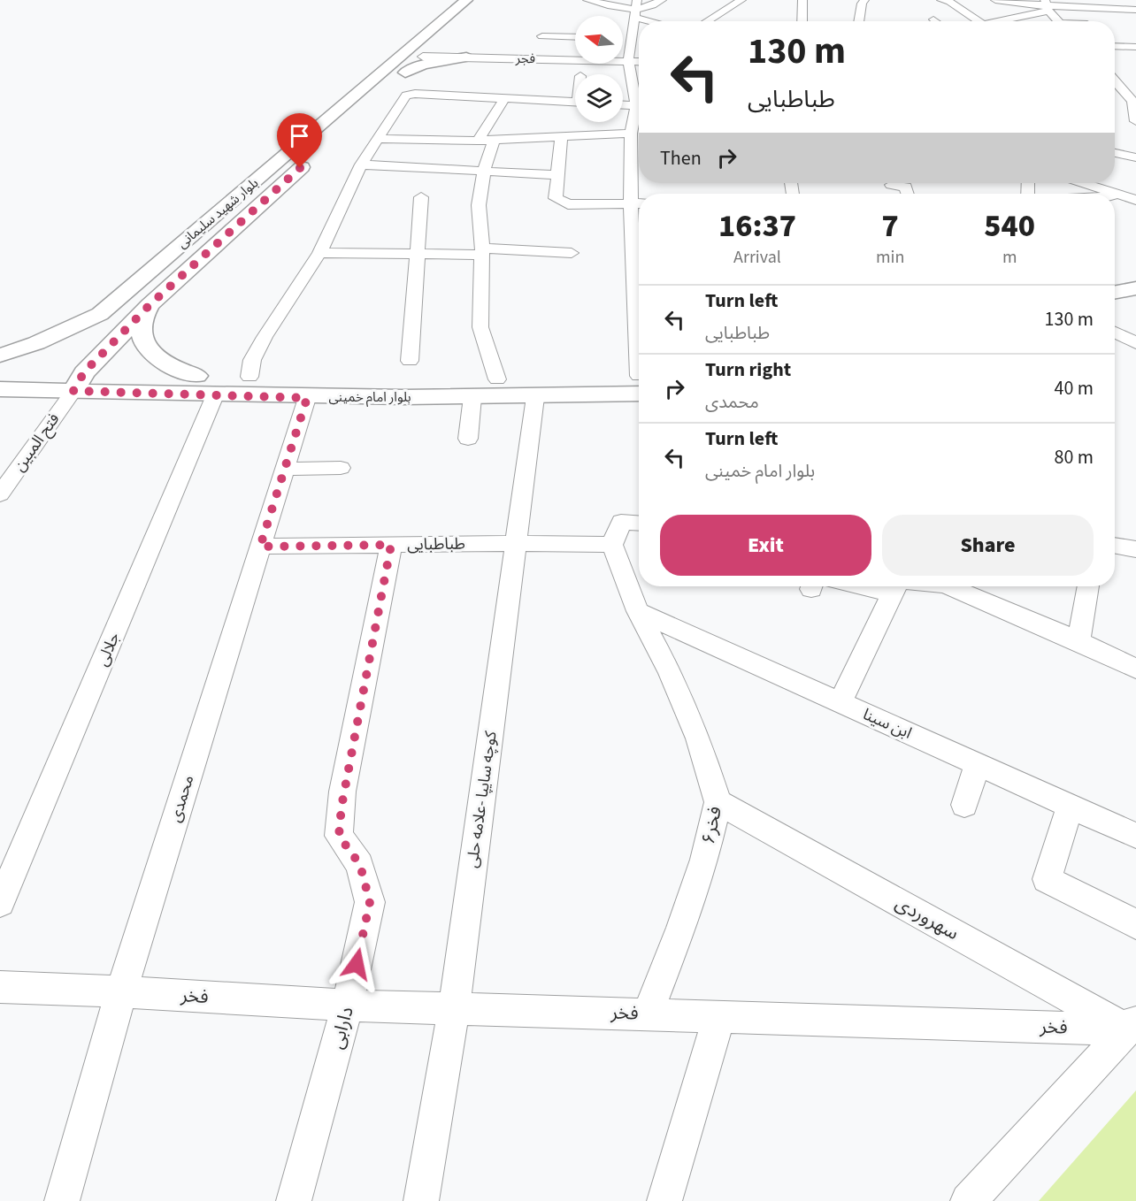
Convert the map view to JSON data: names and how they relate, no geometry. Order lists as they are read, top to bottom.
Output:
{
  "streets": {
    "main road": ["بلوار شهید سلیمانی", "بلوار امام خمینی"],
    "street": [
      "فجر",
      "فتح المبین",
      "طباطبایی",
      "جلالی",
      "ابن سینا",
      "محمدی",
      "کوچه سایپا -علامه حلی",
      "فخر۶",
      "سهروردی",
      "فخر",
      "دارابی"
    ]
  },
  "crossings": [
    ["فجر", "بلوار شهید سلیمانی"],
    ["بلوار شهید سلیمانی", "بلوار امام خمینی"],
    ["بلوار شهید سلیمانی", "فتح المبین"],
    ["بلوار امام خمینی", "فتح المبین"],
    ["بلوار امام خمینی", "جلالی"],
    ["بلوار امام خمینی", "محمدی"],
    ["بلوار امام خمینی", "کوچه سایپا -علامه حلی"],
    ["طباطبایی", "محمدی"],
    ["طباطبایی", "کوچه سایپا -علامه حلی"],
    ["طباطبایی", "فخر۶"],
    ["طباطبایی", "دارابی"],
    ["ابن سینا", "فخر۶"],
    ["محمدی", "فخر"],
    ["کوچه سایپا -علامه حلی", "فخر"],
    ["فخر۶", "سهروردی"],
    ["فخر۶", "فخر"],
    ["سهروردی", "فخر"],
    ["فخر", "دارابی"]
  ],
  "north": "left",
  "page": {
    "turn": ["130 m", "طباطبایی"],
    "then": "Then",
    "eta": [
      "16:37",
      "Arrival",
      "7",
      "min",
      "540",
      "m"
    ],
    "list": [
      {
        "name": "Turn left",
        "note": "طباطبایی",
        "value": "130 m"
      },
      {
        "name": "Turn right",
        "note": "محمدی",
        "value": "40 m"
      },
      {
        "name": "Turn left",
        "note": "بلوار امام خمینی",
        "value": "80 m"
      }
    ],
    "buttons": ["Exit", "Share"]
  }
}
